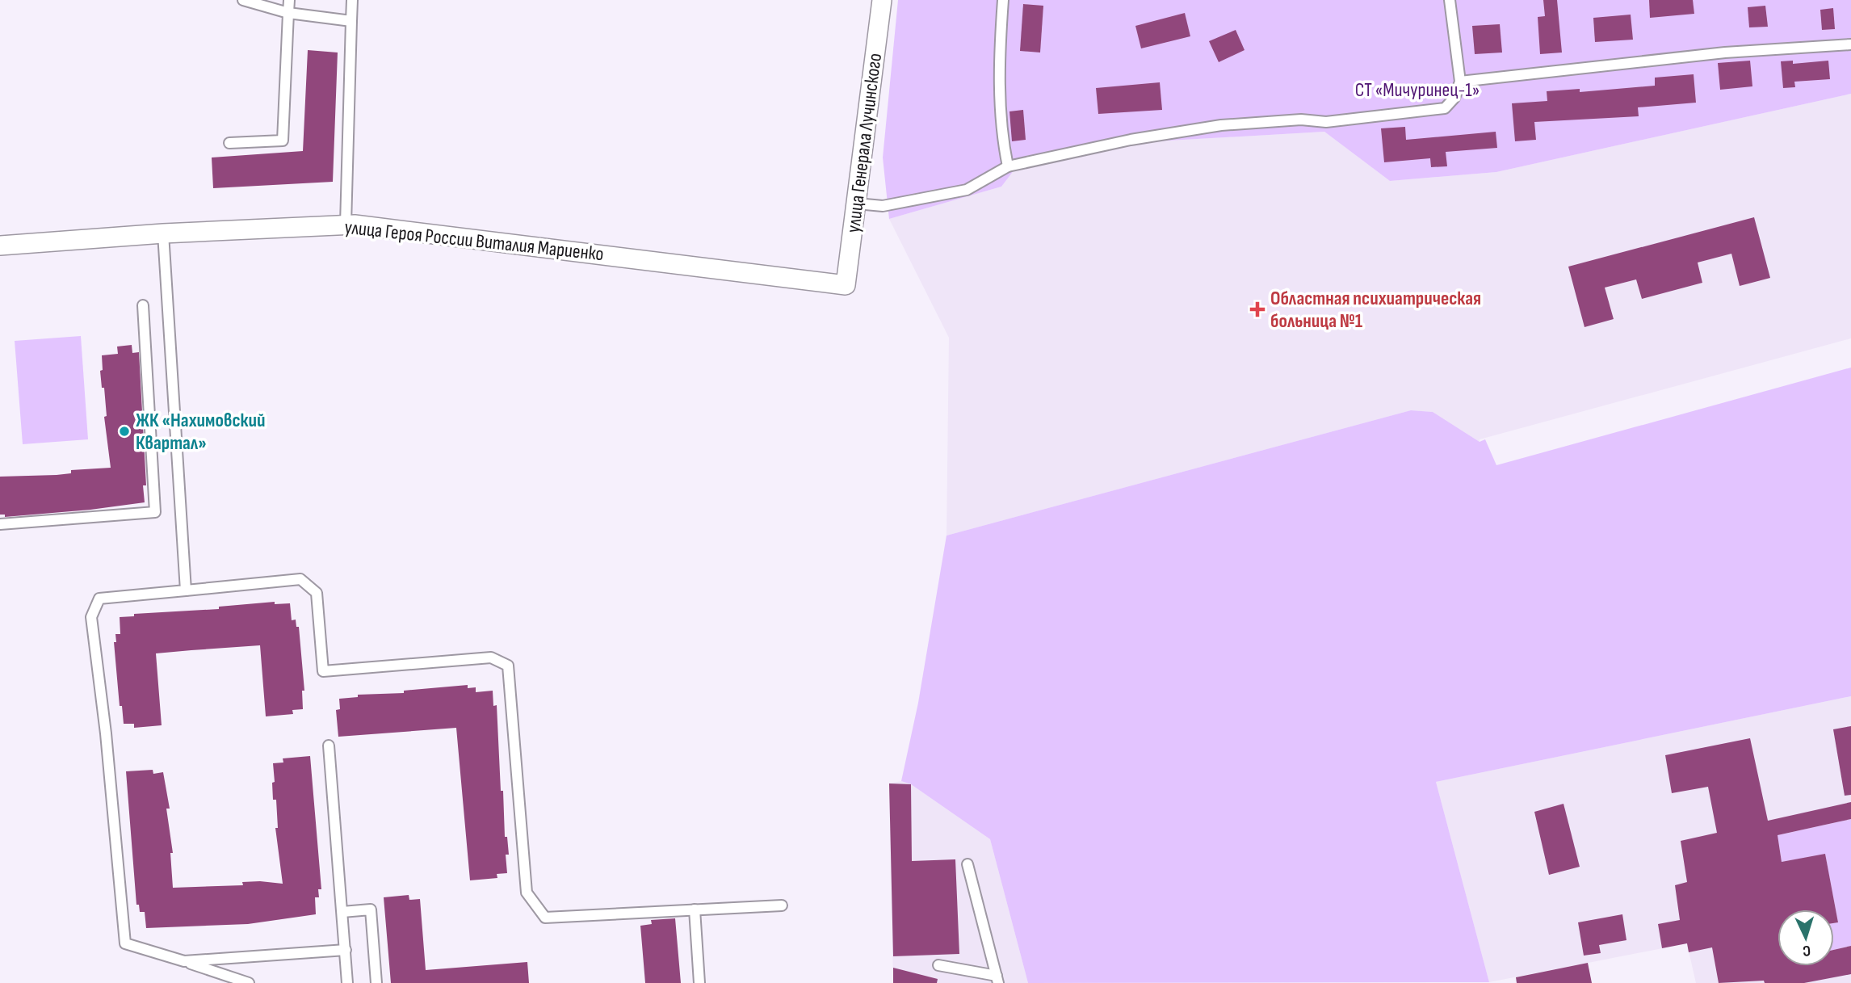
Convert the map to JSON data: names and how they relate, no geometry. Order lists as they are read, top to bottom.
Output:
{
  "streets": {
    "street": ["улица Генерала Лучинского", "улица Героя России Виталия Мариенко"]
  },
  "crossings": [
    ["улица Генерала Лучинского", "улица Героя России Виталия Мариенко"]
  ],
  "parks": ["СТ «Мичуринец-1»"],
  "places": {
    "health": ["Областная психиатрическая больница №1"],
    "other": ["ЖК «Нахимовский Квартал»"]
  },
  "north": "bottom"
}
